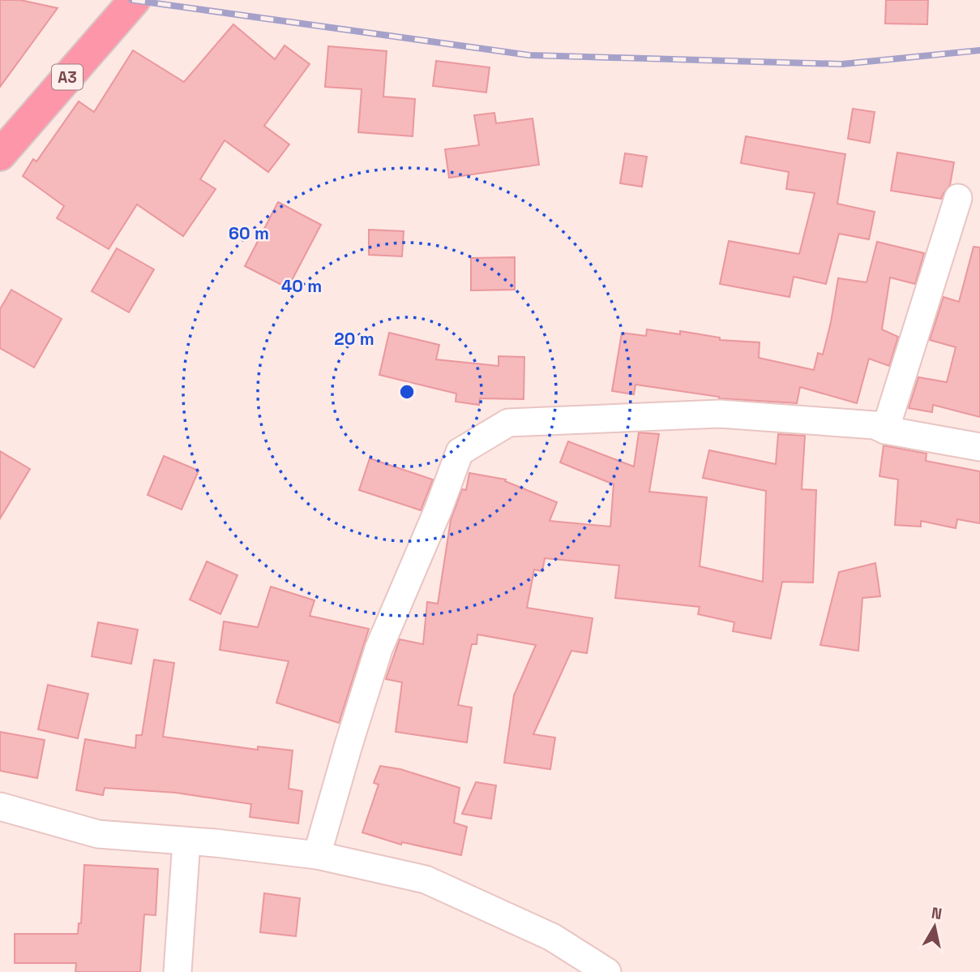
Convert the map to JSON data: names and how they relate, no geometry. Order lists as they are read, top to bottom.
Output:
{
  "streets": {
    "highway": ["A3"]
  },
  "north": "top",
  "rings": ["60 m", "40 m", "20 m"]
}
